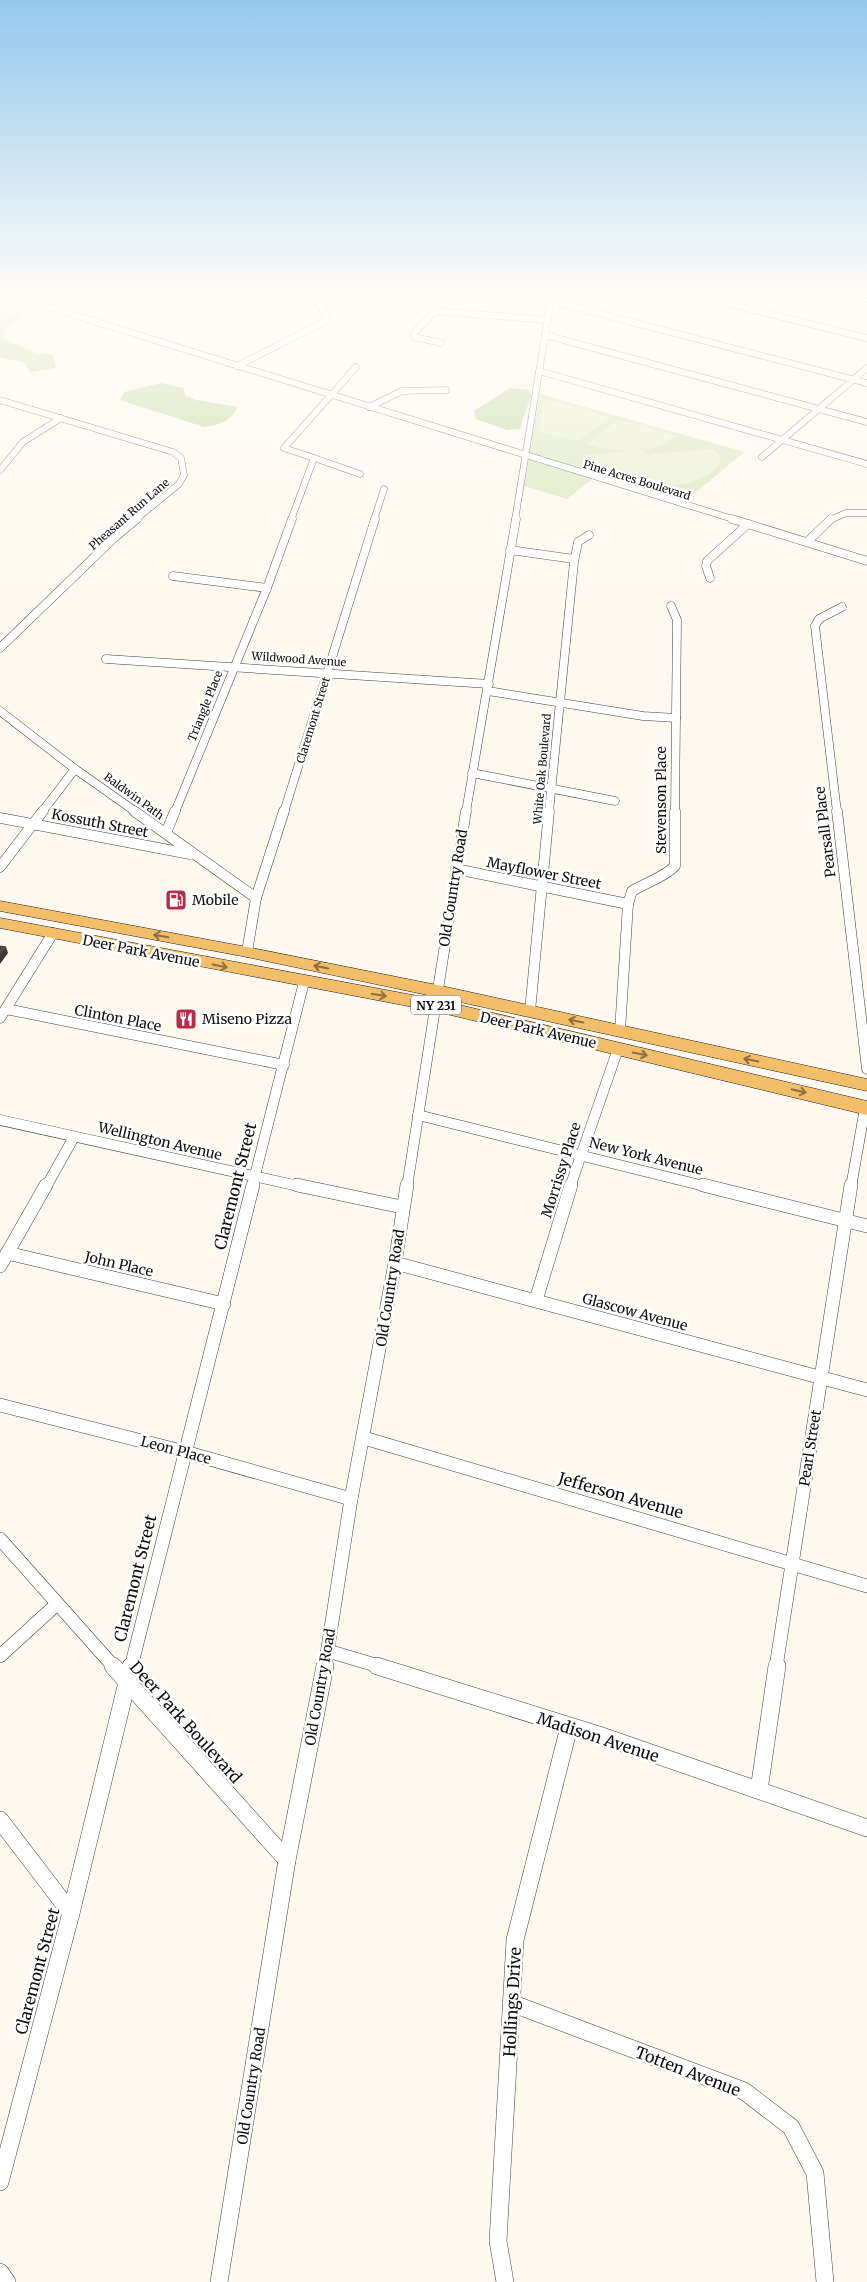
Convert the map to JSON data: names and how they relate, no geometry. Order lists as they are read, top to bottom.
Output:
{
  "streets": {
    "main road": ["Deer Park Avenue", "NY 231"],
    "street": [
      "Pine Acres Boulevard",
      "Pheasant Run Lane",
      "Wildwood Avenue",
      "Triangle Place",
      "Claremont Street",
      "White Oak Boulevard",
      "Baldwin Path",
      "Stevenson Place",
      "Kossuth Street",
      "Pearsall Place",
      "Mayflower Street",
      "Old Country Road",
      "Clinton Place",
      "Wellington Avenue",
      "New York Avenue",
      "Morrissy Place",
      "John Place",
      "Glascow Avenue",
      "Pearl Street",
      "Leon Place",
      "Jefferson Avenue",
      "Deer Park Boulevard",
      "Madison Avenue",
      "Hollings Drive",
      "Totten Avenue"
    ]
  },
  "crossings": [
    ["Pine Acres Boulevard", "Old Country Road"],
    ["Wildwood Avenue", "Triangle Place"],
    ["Wildwood Avenue", "Claremont Street"],
    ["Wildwood Avenue", "White Oak Boulevard"],
    ["Wildwood Avenue", "Stevenson Place"],
    ["Wildwood Avenue", "Old Country Road"],
    ["Triangle Place", "Baldwin Path"],
    ["Claremont Street", "Baldwin Path"],
    ["Claremont Street", "Deer Park Avenue"],
    ["Claremont Street", "Clinton Place"],
    ["Claremont Street", "Wellington Avenue"],
    ["Claremont Street", "John Place"],
    ["Claremont Street", "Leon Place"],
    ["Claremont Street", "Deer Park Boulevard"],
    ["White Oak Boulevard", "Mayflower Street"],
    ["White Oak Boulevard", "Deer Park Avenue"],
    ["Baldwin Path", "Kossuth Street"],
    ["Stevenson Place", "Mayflower Street"],
    ["Mayflower Street", "Old Country Road"],
    ["Old Country Road", "Deer Park Avenue"],
    ["Old Country Road", "Wellington Avenue"],
    ["Old Country Road", "New York Avenue"],
    ["Old Country Road", "Glascow Avenue"],
    ["Old Country Road", "Leon Place"],
    ["Old Country Road", "Jefferson Avenue"],
    ["Old Country Road", "Deer Park Boulevard"],
    ["Old Country Road", "Madison Avenue"],
    ["Deer Park Avenue", "Morrissy Place"],
    ["Deer Park Avenue", "Pearl Street"],
    ["New York Avenue", "Morrissy Place"],
    ["New York Avenue", "Pearl Street"],
    ["Morrissy Place", "Glascow Avenue"],
    ["Glascow Avenue", "Pearl Street"],
    ["Pearl Street", "Jefferson Avenue"],
    ["Pearl Street", "Madison Avenue"],
    ["Madison Avenue", "Hollings Drive"],
    ["Hollings Drive", "Totten Avenue"]
  ],
  "places": {
    "fuel station": ["Mobile"],
    "restaurant": ["Miseno Pizza"]
  }
}
